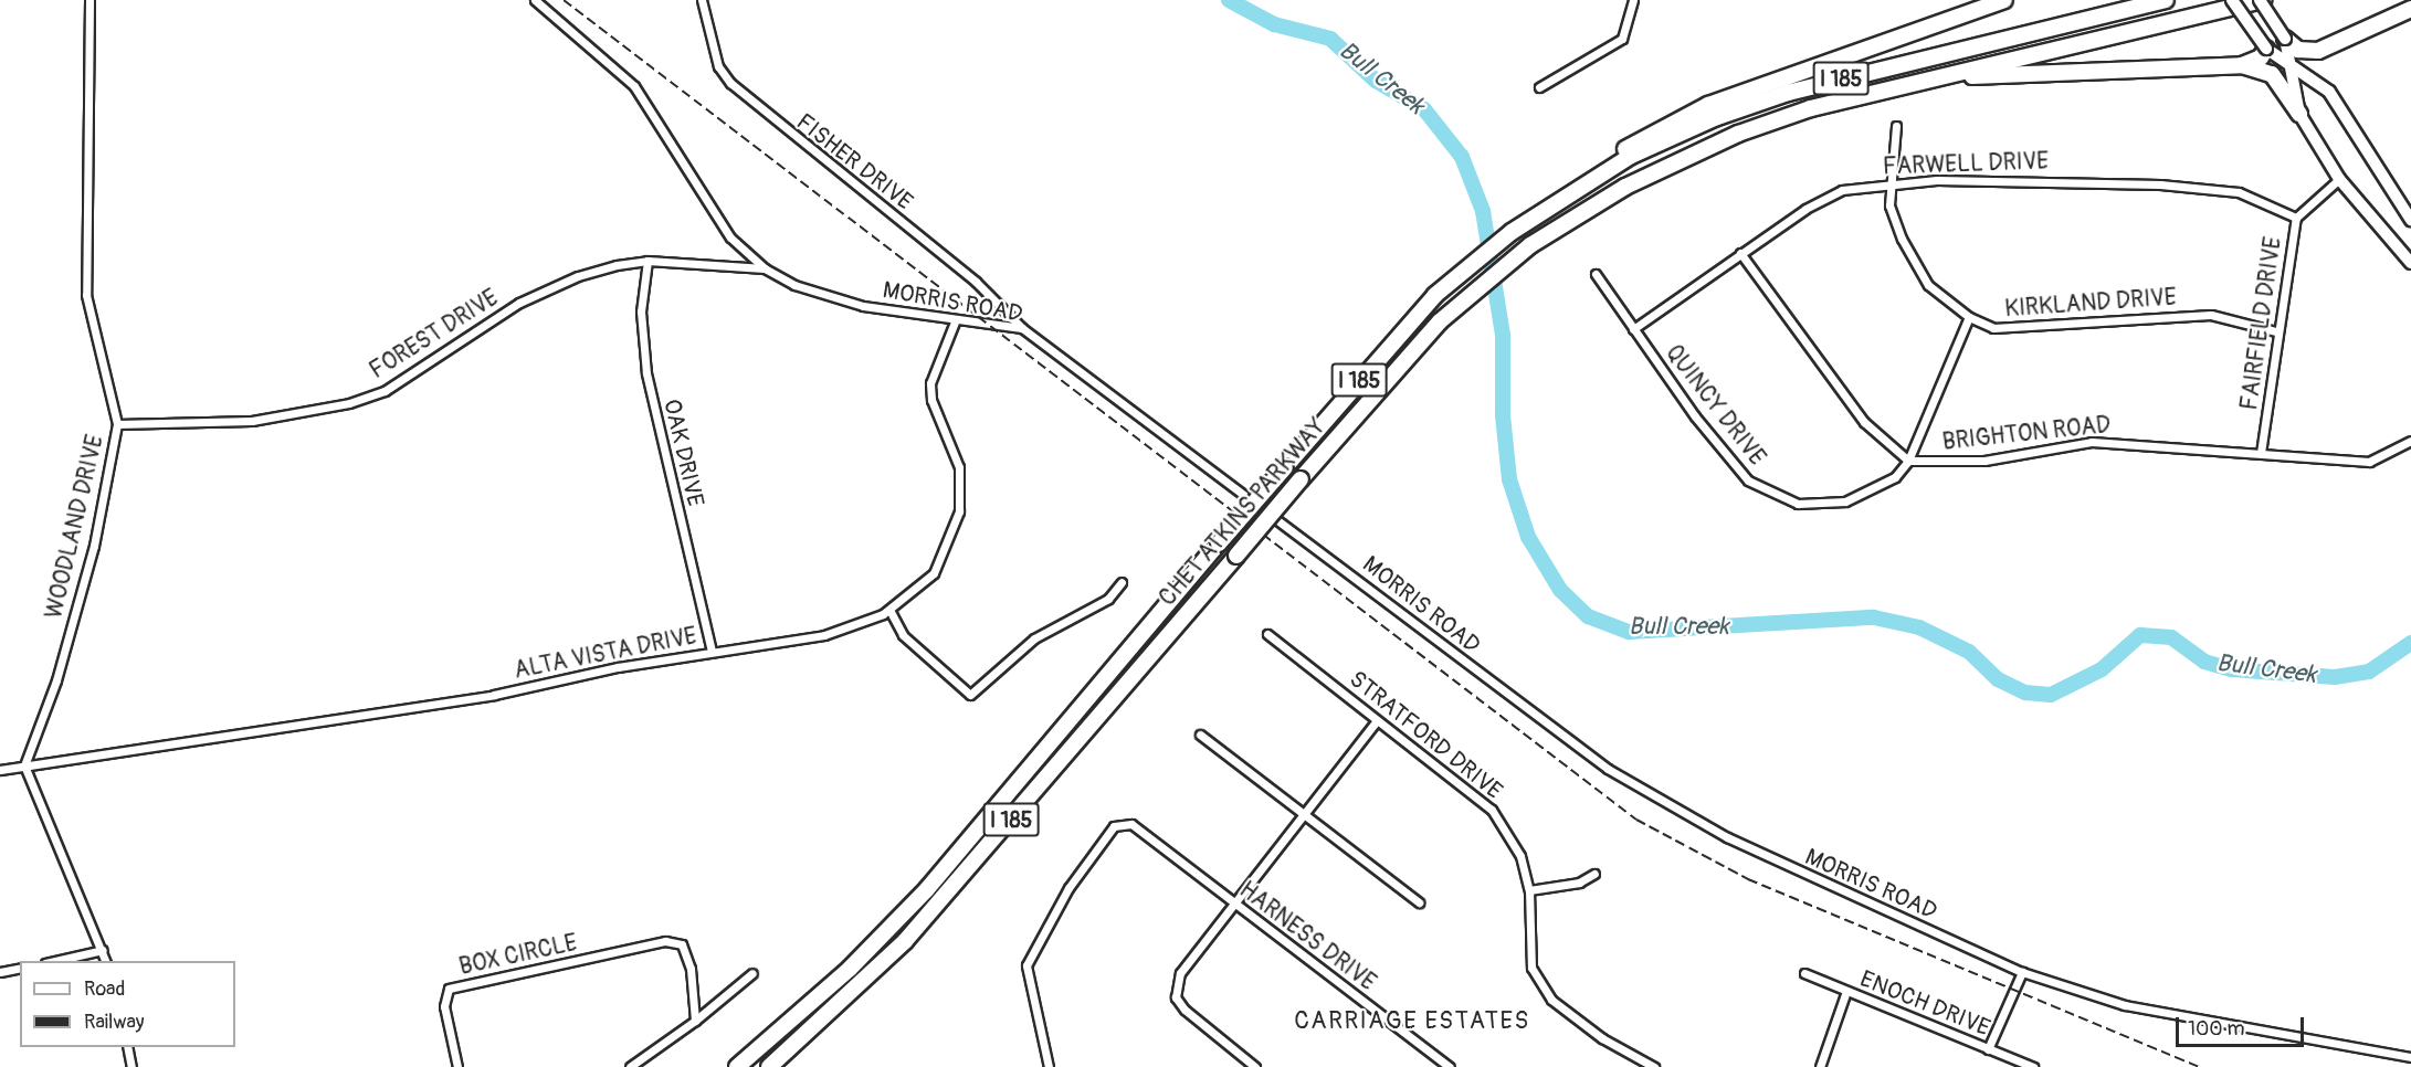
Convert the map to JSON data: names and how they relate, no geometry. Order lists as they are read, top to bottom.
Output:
{
  "streets": {
    "highway": ["I 185", "CHET ATKINS PARKWAY"],
    "street": [
      "FISHER DRIVE",
      "FARWELL DRIVE",
      "MORRIS ROAD",
      "KIRKLAND DRIVE",
      "FAIRFIELD DRIVE",
      "FOREST DRIVE",
      "QUINCY DRIVE",
      "BRIGHTON ROAD",
      "OAK DRIVE",
      "WOODLAND DRIVE",
      "ALTA VISTA DRIVE",
      "STRATFORD DRIVE",
      "HARNESS DRIVE",
      "BOX CIRCLE",
      "ENOCH DRIVE"
    ]
  },
  "crossings": [
    ["I 185", "CHET ATKINS PARKWAY"],
    ["FISHER DRIVE", "MORRIS ROAD"],
    ["FARWELL DRIVE", "KIRKLAND DRIVE"],
    ["FARWELL DRIVE", "FAIRFIELD DRIVE"],
    ["FARWELL DRIVE", "QUINCY DRIVE"],
    ["MORRIS ROAD", "FOREST DRIVE"],
    ["MORRIS ROAD", "ALTA VISTA DRIVE"],
    ["KIRKLAND DRIVE", "FAIRFIELD DRIVE"],
    ["KIRKLAND DRIVE", "QUINCY DRIVE"],
    ["FAIRFIELD DRIVE", "BRIGHTON ROAD"],
    ["FOREST DRIVE", "OAK DRIVE"],
    ["FOREST DRIVE", "WOODLAND DRIVE"],
    ["QUINCY DRIVE", "BRIGHTON ROAD"],
    ["OAK DRIVE", "ALTA VISTA DRIVE"],
    ["WOODLAND DRIVE", "ALTA VISTA DRIVE"]
  ],
  "districts": ["CARRIAGE ESTATES"],
  "water": ["Bull Creek"],
  "legend": ["Road", "Railway"],
  "scale_bar": "100 m"
}
